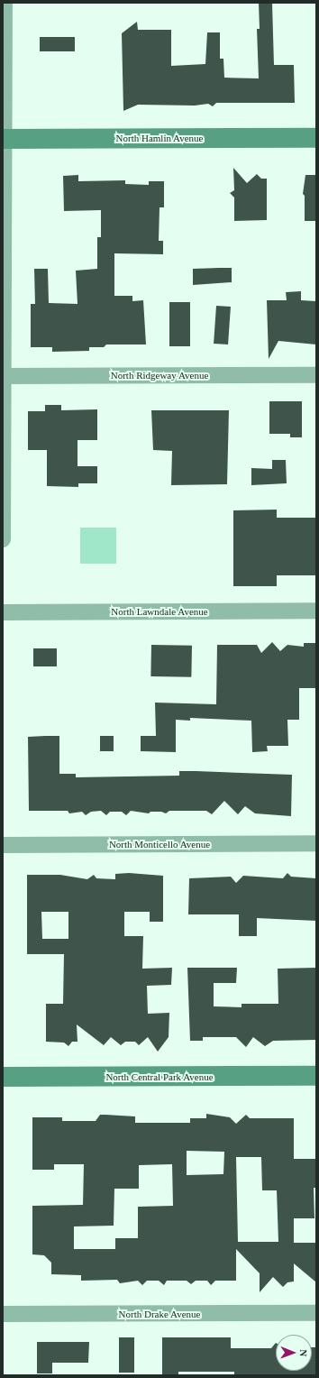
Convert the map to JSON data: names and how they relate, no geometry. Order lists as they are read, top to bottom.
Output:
{
  "streets": {
    "street": [
      "North Hamlin Avenue",
      "North Ridgeway Avenue",
      "North Lawndale Avenue",
      "North Monticello Avenue",
      "North Central Park Avenue",
      "North Drake Avenue"
    ]
  },
  "north": "right"
}
